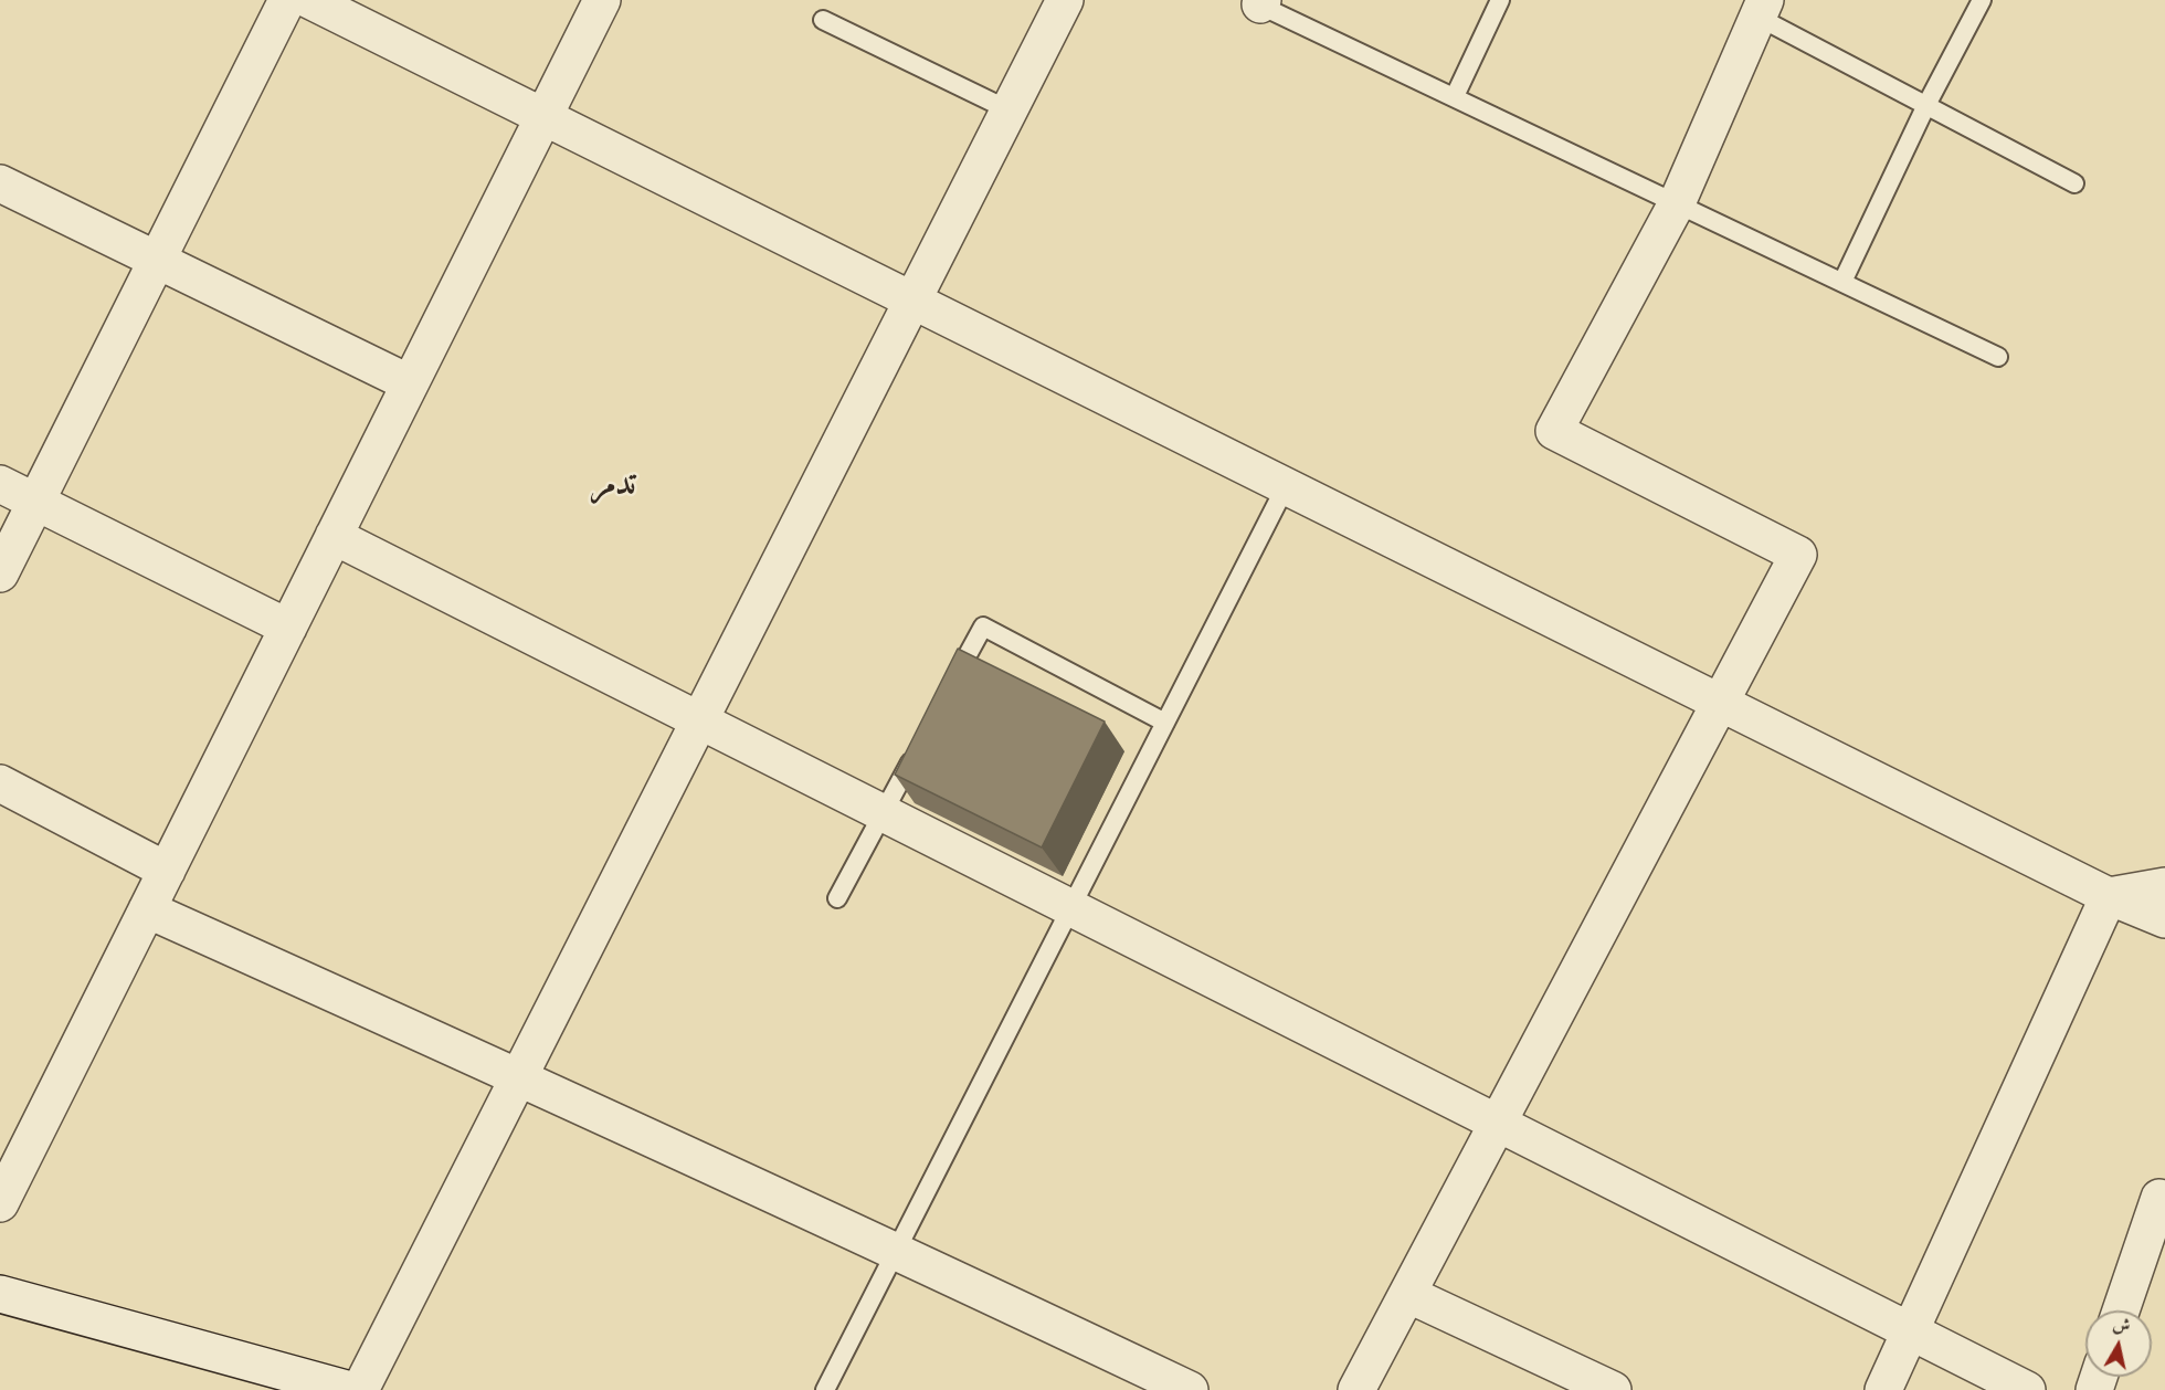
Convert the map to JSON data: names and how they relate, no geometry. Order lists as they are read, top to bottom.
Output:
{
  "districts": ["تدمر"],
  "north": "top"
}
